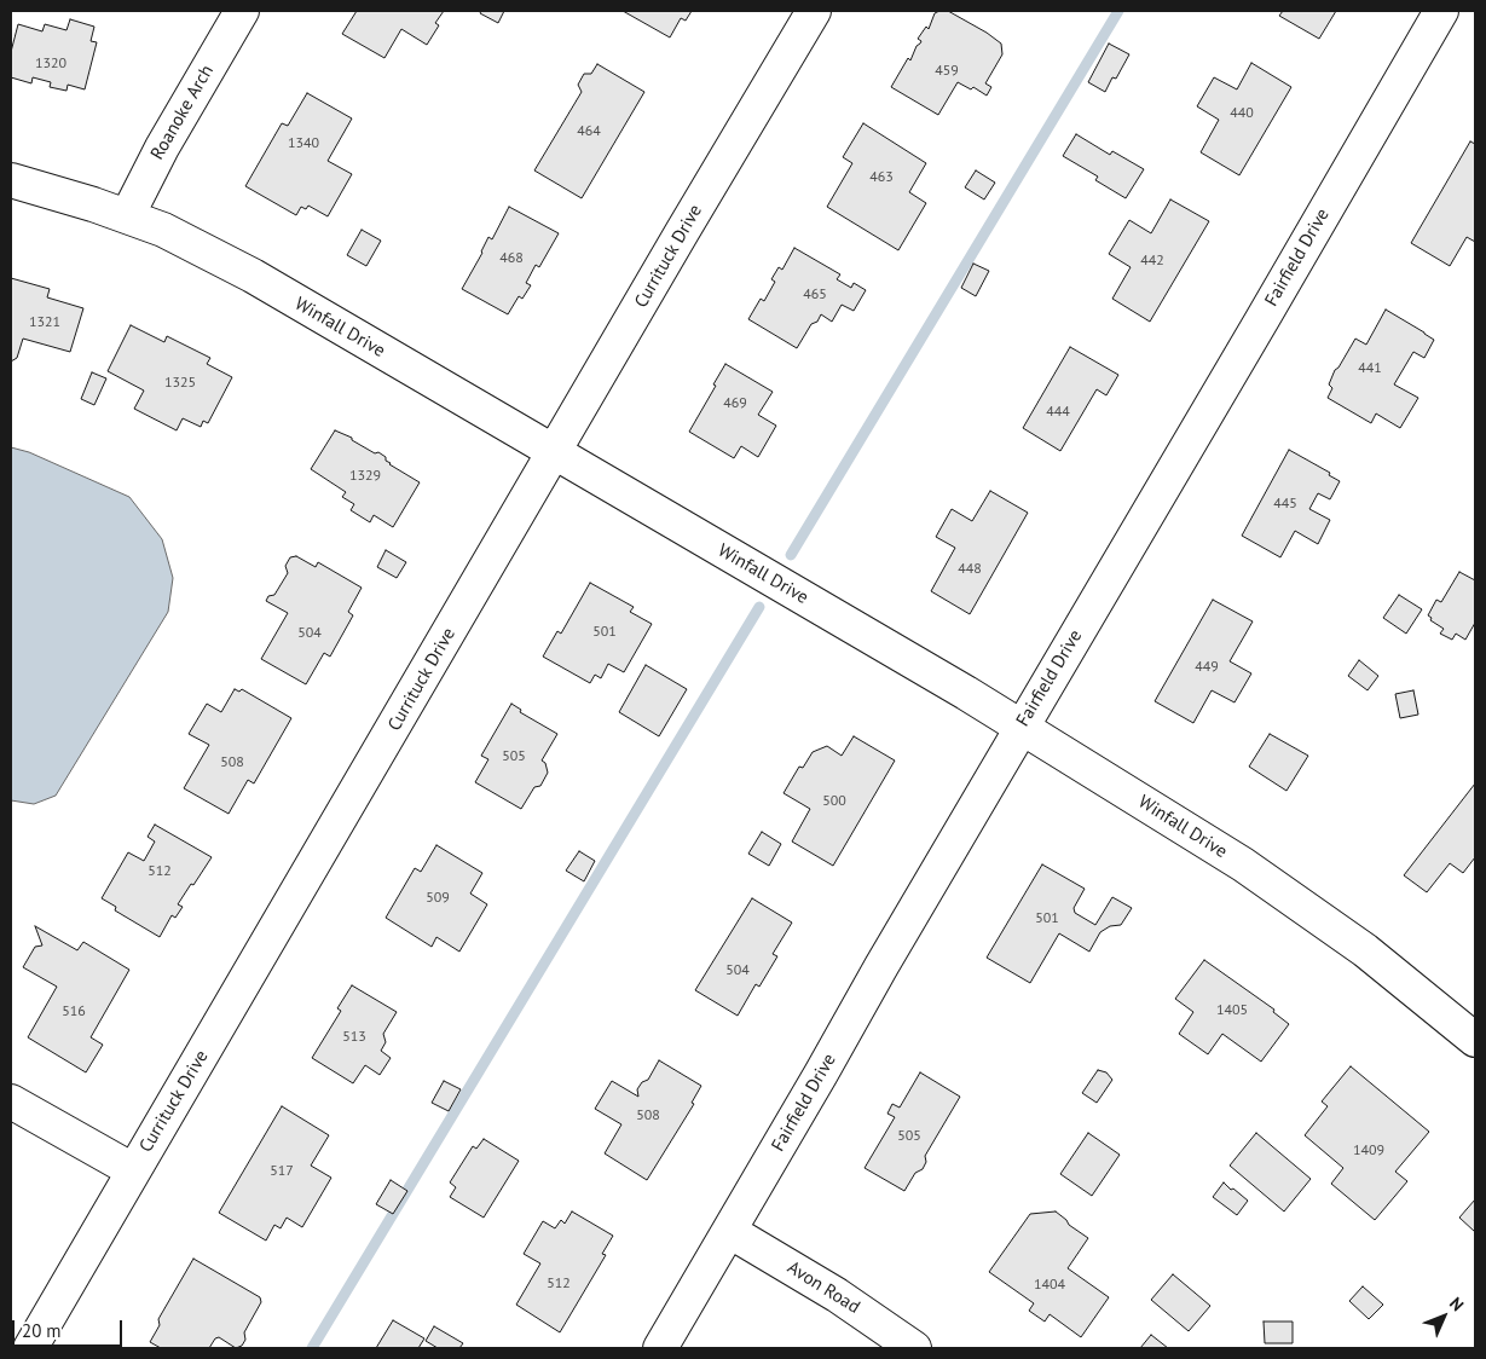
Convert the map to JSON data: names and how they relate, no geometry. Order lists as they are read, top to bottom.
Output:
{
  "streets": {
    "street": [
      "Roanoke Arch",
      "Currituck Drive",
      "Fairfield Drive",
      "Winfall Drive",
      "Avon Road"
    ]
  },
  "crossings": [
    ["Roanoke Arch", "Winfall Drive"],
    ["Currituck Drive", "Winfall Drive"],
    ["Fairfield Drive", "Winfall Drive"],
    ["Fairfield Drive", "Avon Road"]
  ],
  "house_numbers": [
    "1320",
    "459",
    "440",
    "464",
    "1340",
    "463",
    "468",
    "442",
    "465",
    "1321",
    "441",
    "1325",
    "469",
    "444",
    "1329",
    "445",
    "448",
    "501",
    "504",
    "449",
    "505",
    "508",
    "500",
    "512",
    "509",
    "501",
    "504",
    "1405",
    "516",
    "513",
    "508",
    "505",
    "1409",
    "517",
    "512",
    "1404"
  ],
  "scale_bar": "20 m",
  "north": "top right"
}
